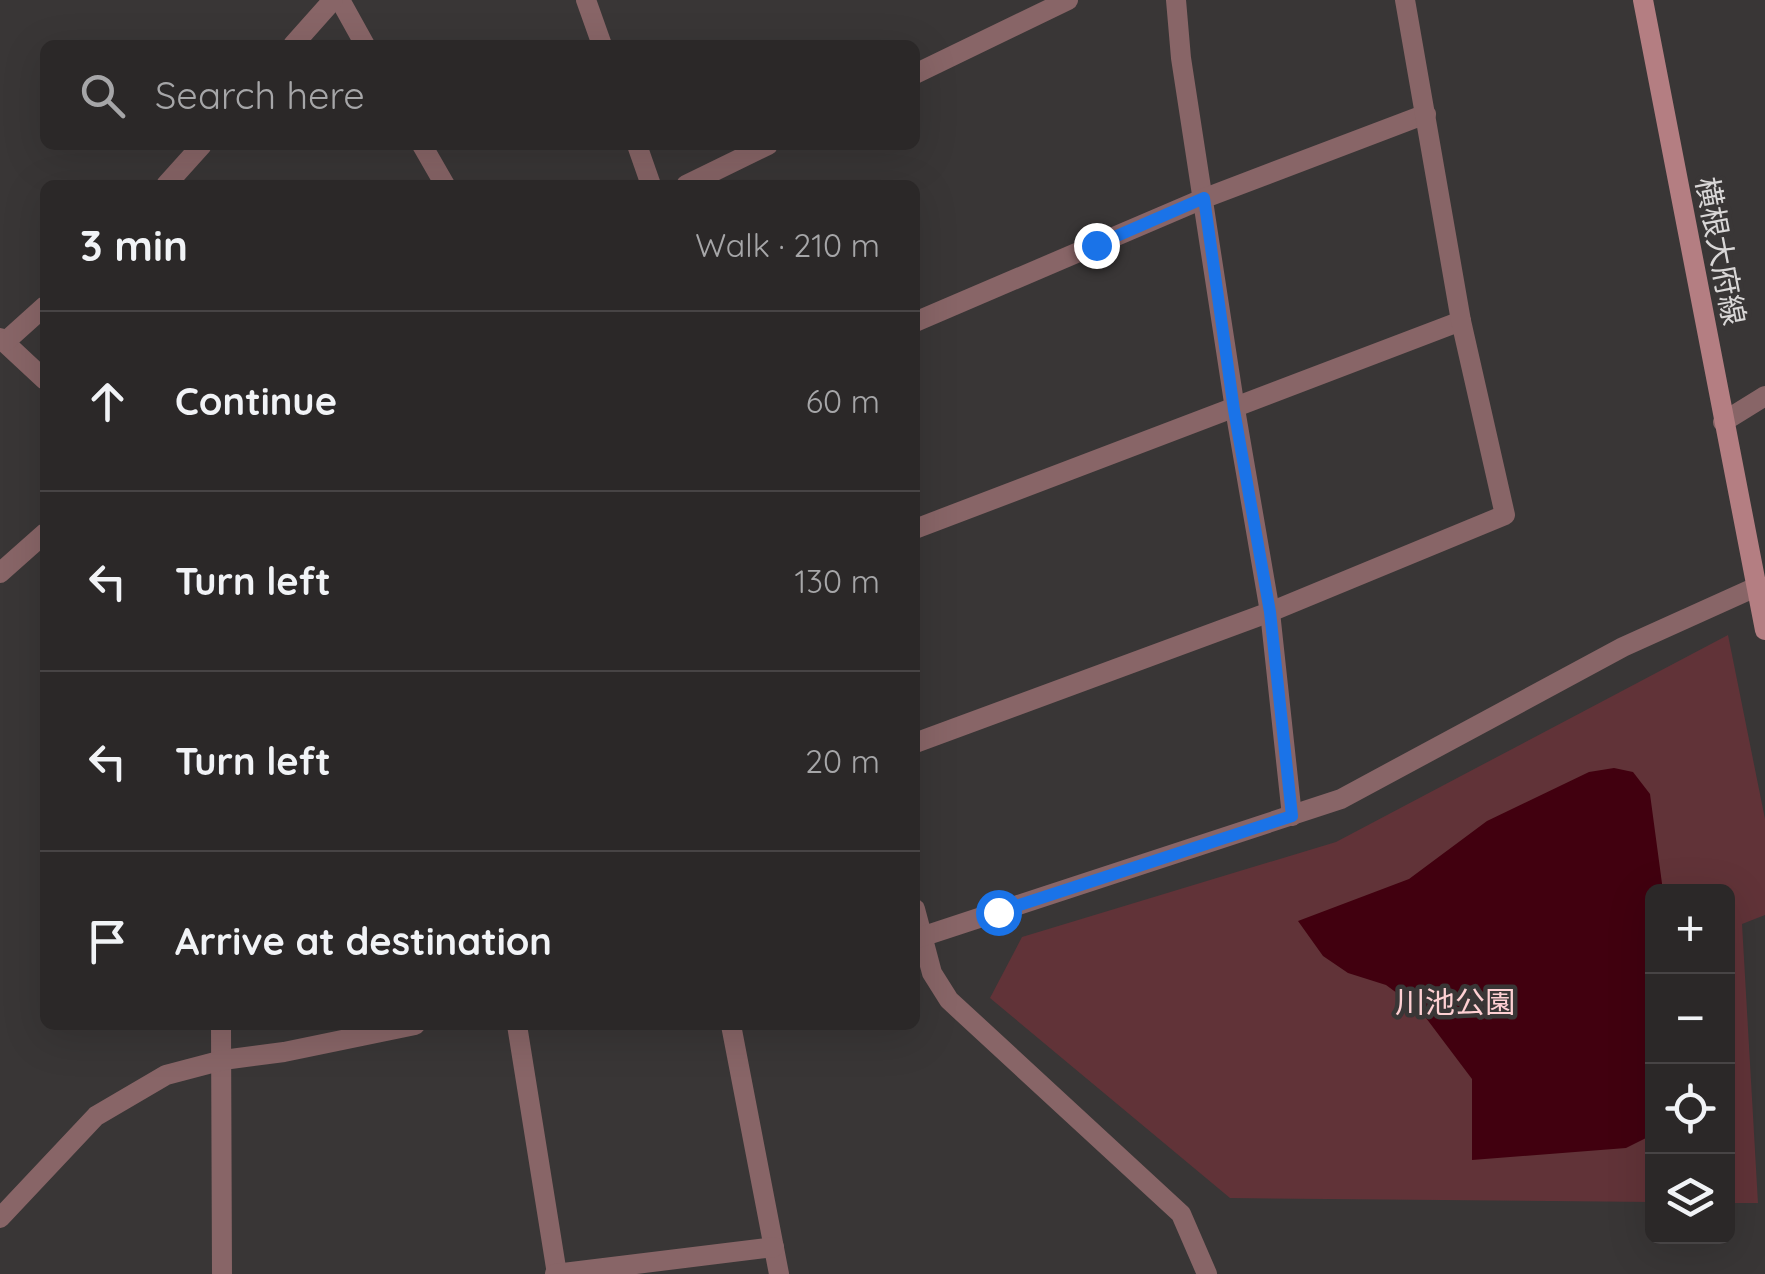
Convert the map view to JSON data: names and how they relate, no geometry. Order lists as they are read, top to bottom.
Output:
{
  "streets": {
    "main road": ["横根大府線"]
  },
  "parks": ["川池公園"],
  "page": {
    "search": "Search here",
    "heading": ["3 min", "Walk · 210 m"],
    "list": [
      ["Continue", "60 m"],
      ["Turn left", "130 m"],
      ["Turn left", "20 m"],
      "Arrive at destination"
    ],
    "map_buttons": ["+", "−"]
  }
}
